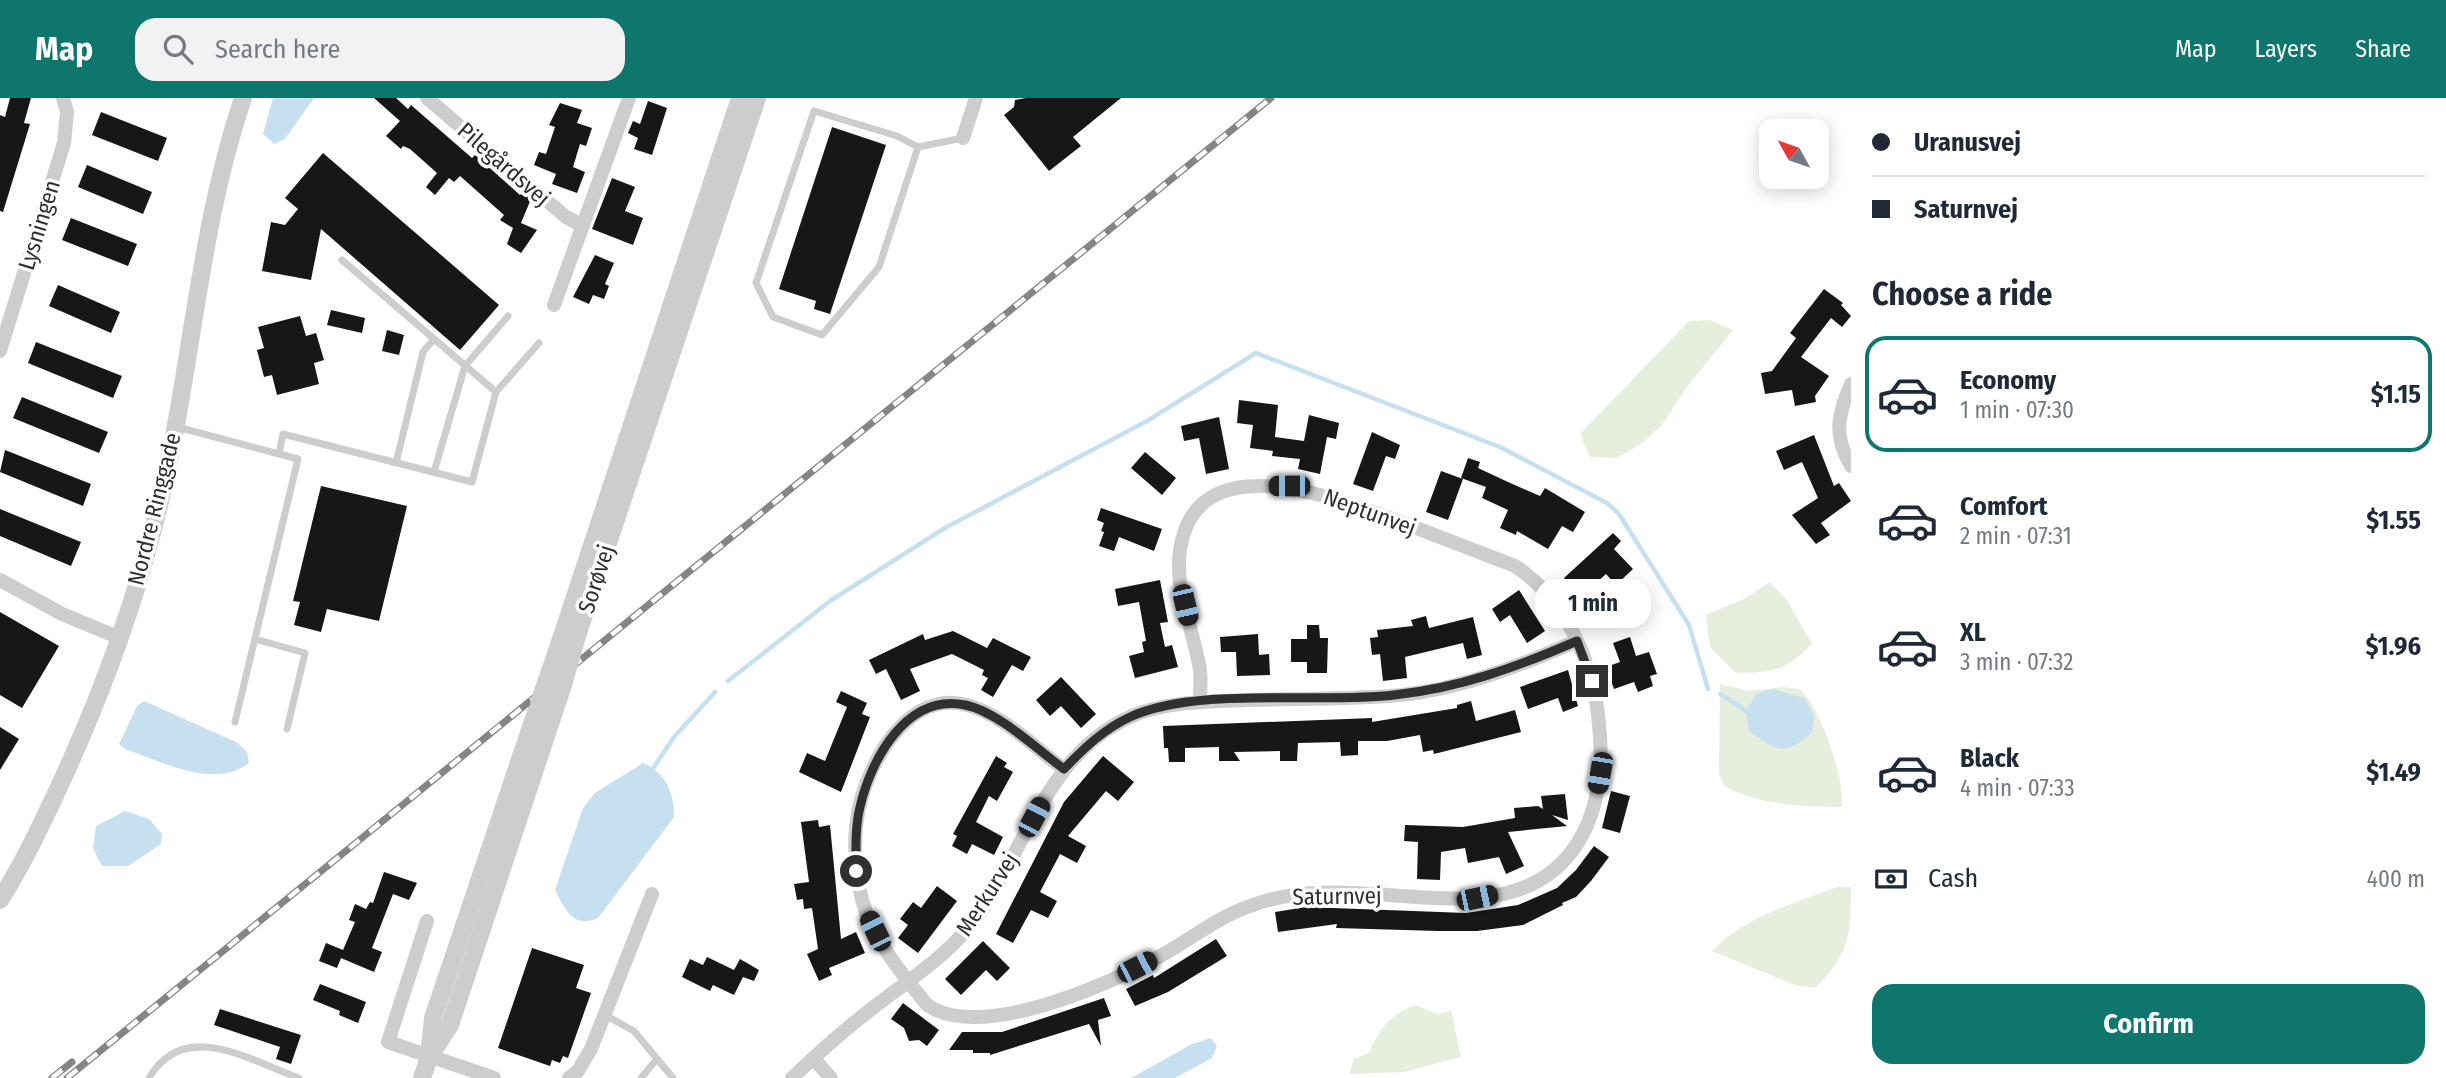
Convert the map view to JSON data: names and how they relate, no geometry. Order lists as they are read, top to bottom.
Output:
{
  "streets": {
    "street": [
      "Pilegårdsvej",
      "Lysningen",
      "Nordre Ringgade",
      "Neptunvej",
      "Sorøvej",
      "Merkurvej",
      "Saturnvej"
    ]
  },
  "crossings": [
    ["Neptunvej", "Merkurvej"],
    ["Neptunvej", "Saturnvej"],
    ["Merkurvej", "Saturnvej"]
  ],
  "north": "top left",
  "page": {
    "header": "Map",
    "search": "Search here",
    "nav": ["Map", "Layers", "Share"],
    "banner": ["Uranusvej", "Saturnvej"],
    "heading": "Choose a ride",
    "list": [
      {
        "name": "Economy",
        "note": "1 min · 07:30",
        "value": "$1.15"
      },
      {
        "name": "Comfort",
        "note": "2 min · 07:31",
        "value": "$1.55"
      },
      {
        "name": "XL",
        "note": "3 min · 07:32",
        "value": "$1.96"
      },
      {
        "name": "Black",
        "note": "4 min · 07:33",
        "value": "$1.49"
      }
    ],
    "bubble": "1 min",
    "pay": ["Cash", "400 m"],
    "buttons": "Confirm"
  }
}
